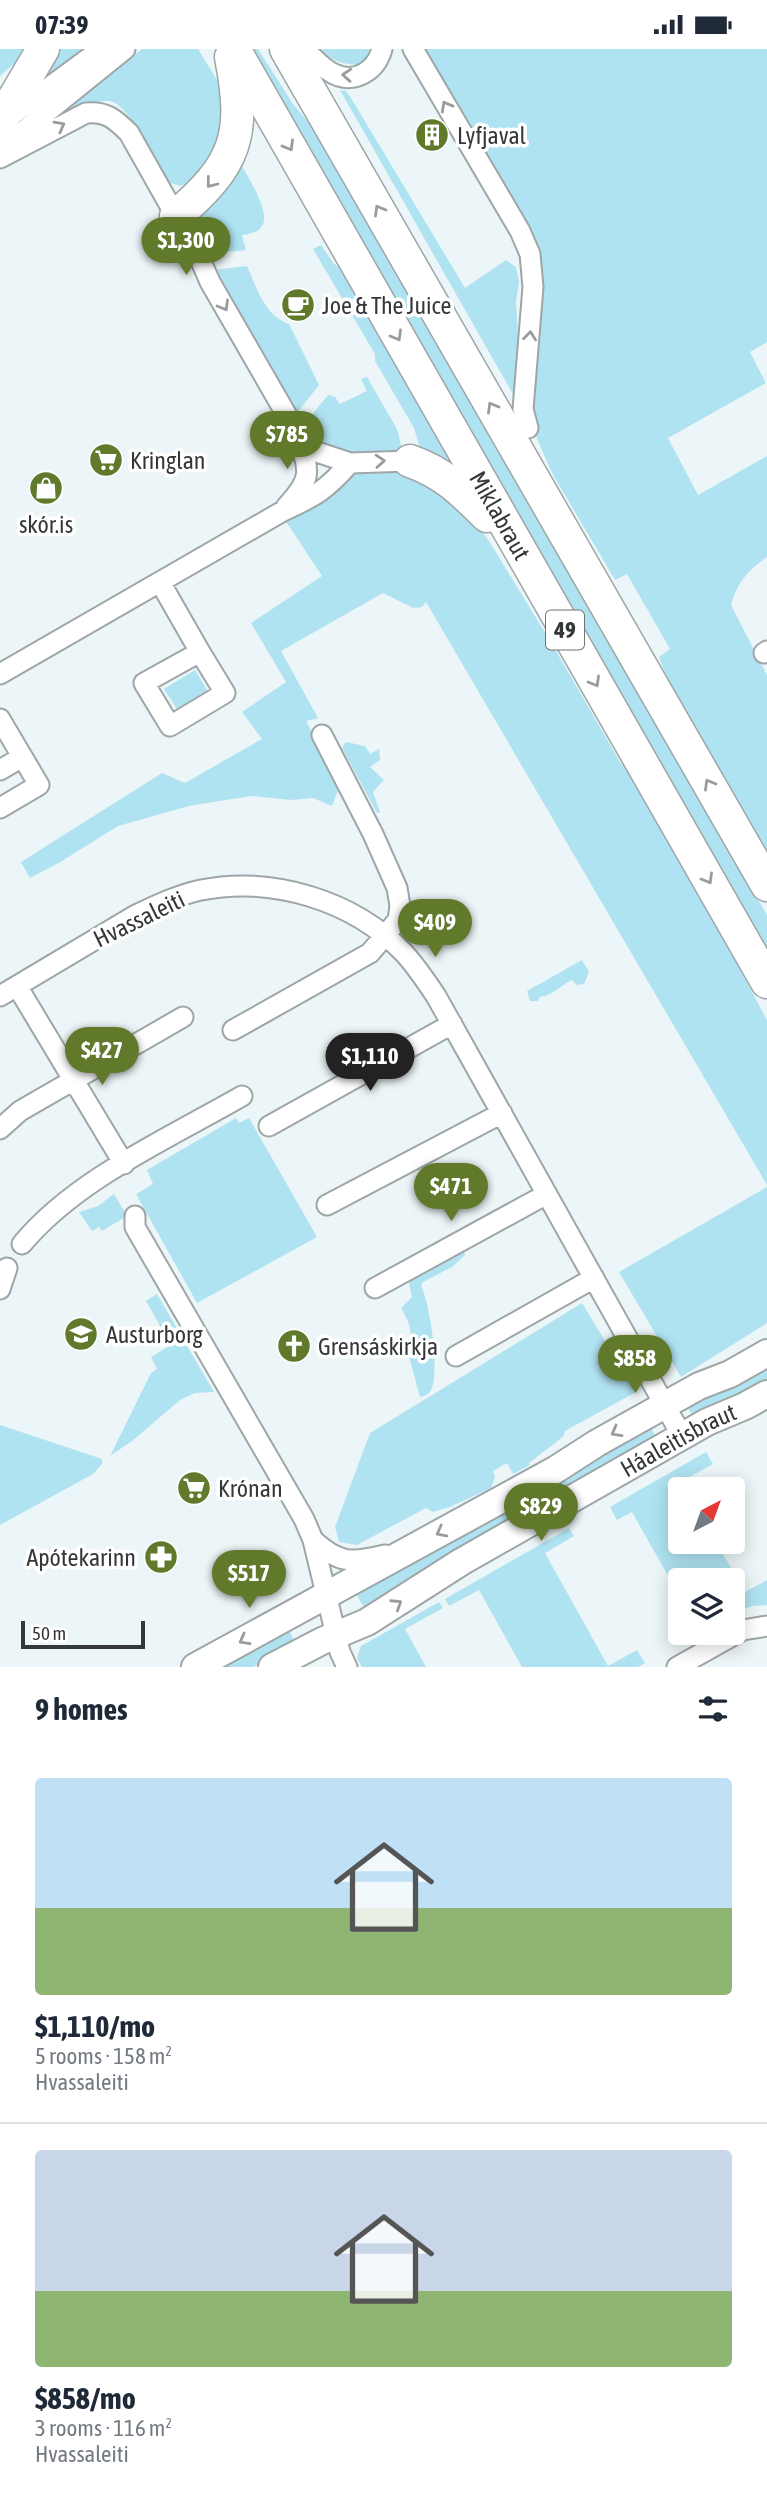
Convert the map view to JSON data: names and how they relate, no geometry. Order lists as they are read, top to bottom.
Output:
{
  "streets": {
    "highway": ["Miklabraut", "49"],
    "main road": ["Háaleitisbraut"],
    "street": ["Hvassaleiti"]
  },
  "crossings": [
    ["Hvassaleiti", "Háaleitisbraut"]
  ],
  "places": {
    "building": ["Lyfjaval"],
    "cafe": ["Joe & The Juice"],
    "supermarket": ["Kringlan", "Krónan"],
    "shop": ["skór.is"],
    "school or university": ["Austurborg"],
    "church": ["Grensáskirkja"],
    "pharmacy": ["Apótekarinn"]
  },
  "scale_bar": "50 m",
  "north": "top right",
  "page": {
    "status": "07:39",
    "price": [
      "$1,300",
      "$785",
      "$409",
      "$427",
      "$1,110",
      "$471",
      "$858",
      "$829",
      "$517"
    ],
    "scale": "50 m",
    "heading": "9 homes",
    "list": [
      {
        "name": "$1,110/mo",
        "note": "5 rooms · 158 m² · Hvassaleiti"
      },
      {
        "name": "$858/mo",
        "note": "3 rooms · 116 m² · Hvassaleiti"
      }
    ]
  }
}
